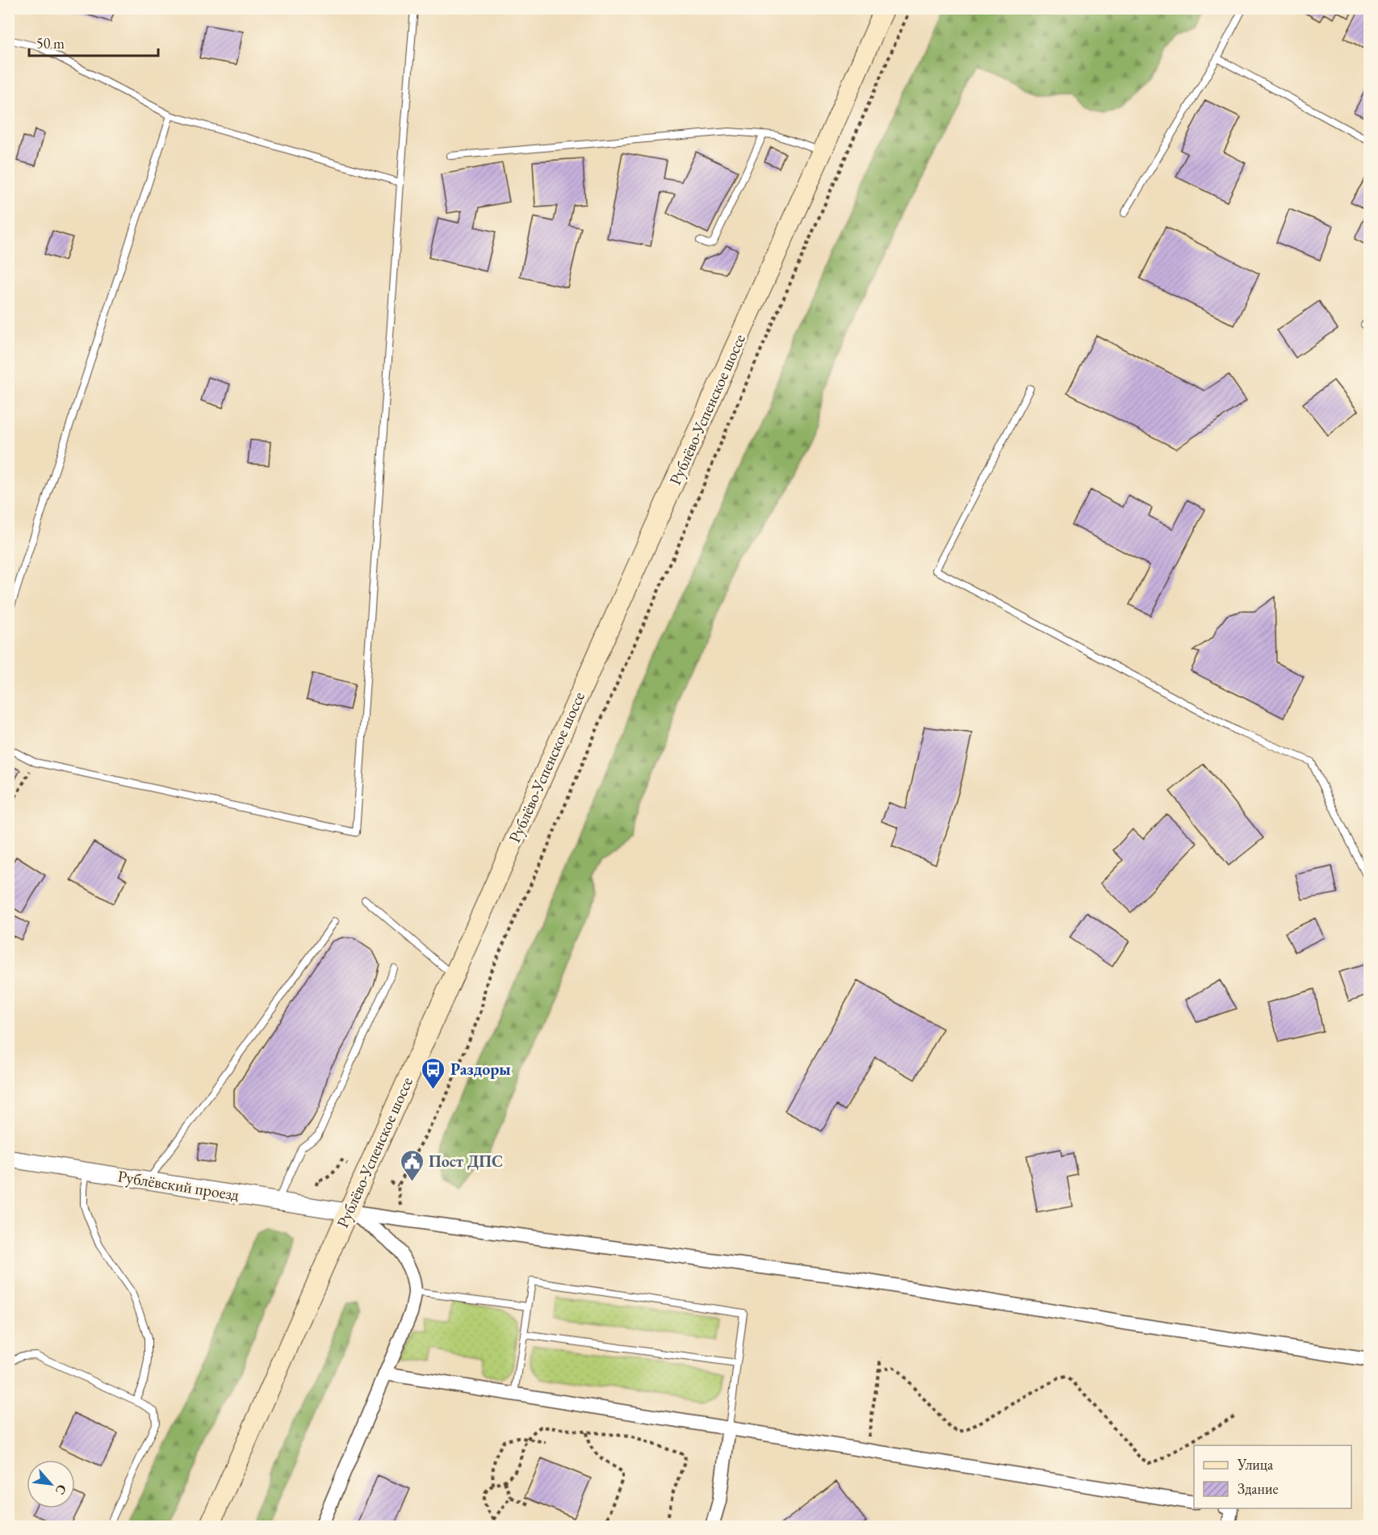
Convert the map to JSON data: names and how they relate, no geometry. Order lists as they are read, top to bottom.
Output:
{
  "streets": {
    "main road": ["Рублёво-Успенское шоссе"],
    "street": ["Рублёвский проезд"]
  },
  "crossings": [
    ["Рублёво-Успенское шоссе", "Рублёвский проезд"]
  ],
  "places": {
    "bus stop": ["Раздоры"],
    "public building": ["Пост ДПС"]
  },
  "legend": ["Улица", "Здание"],
  "scale_bar": "50 m",
  "north": "bottom right"
}
